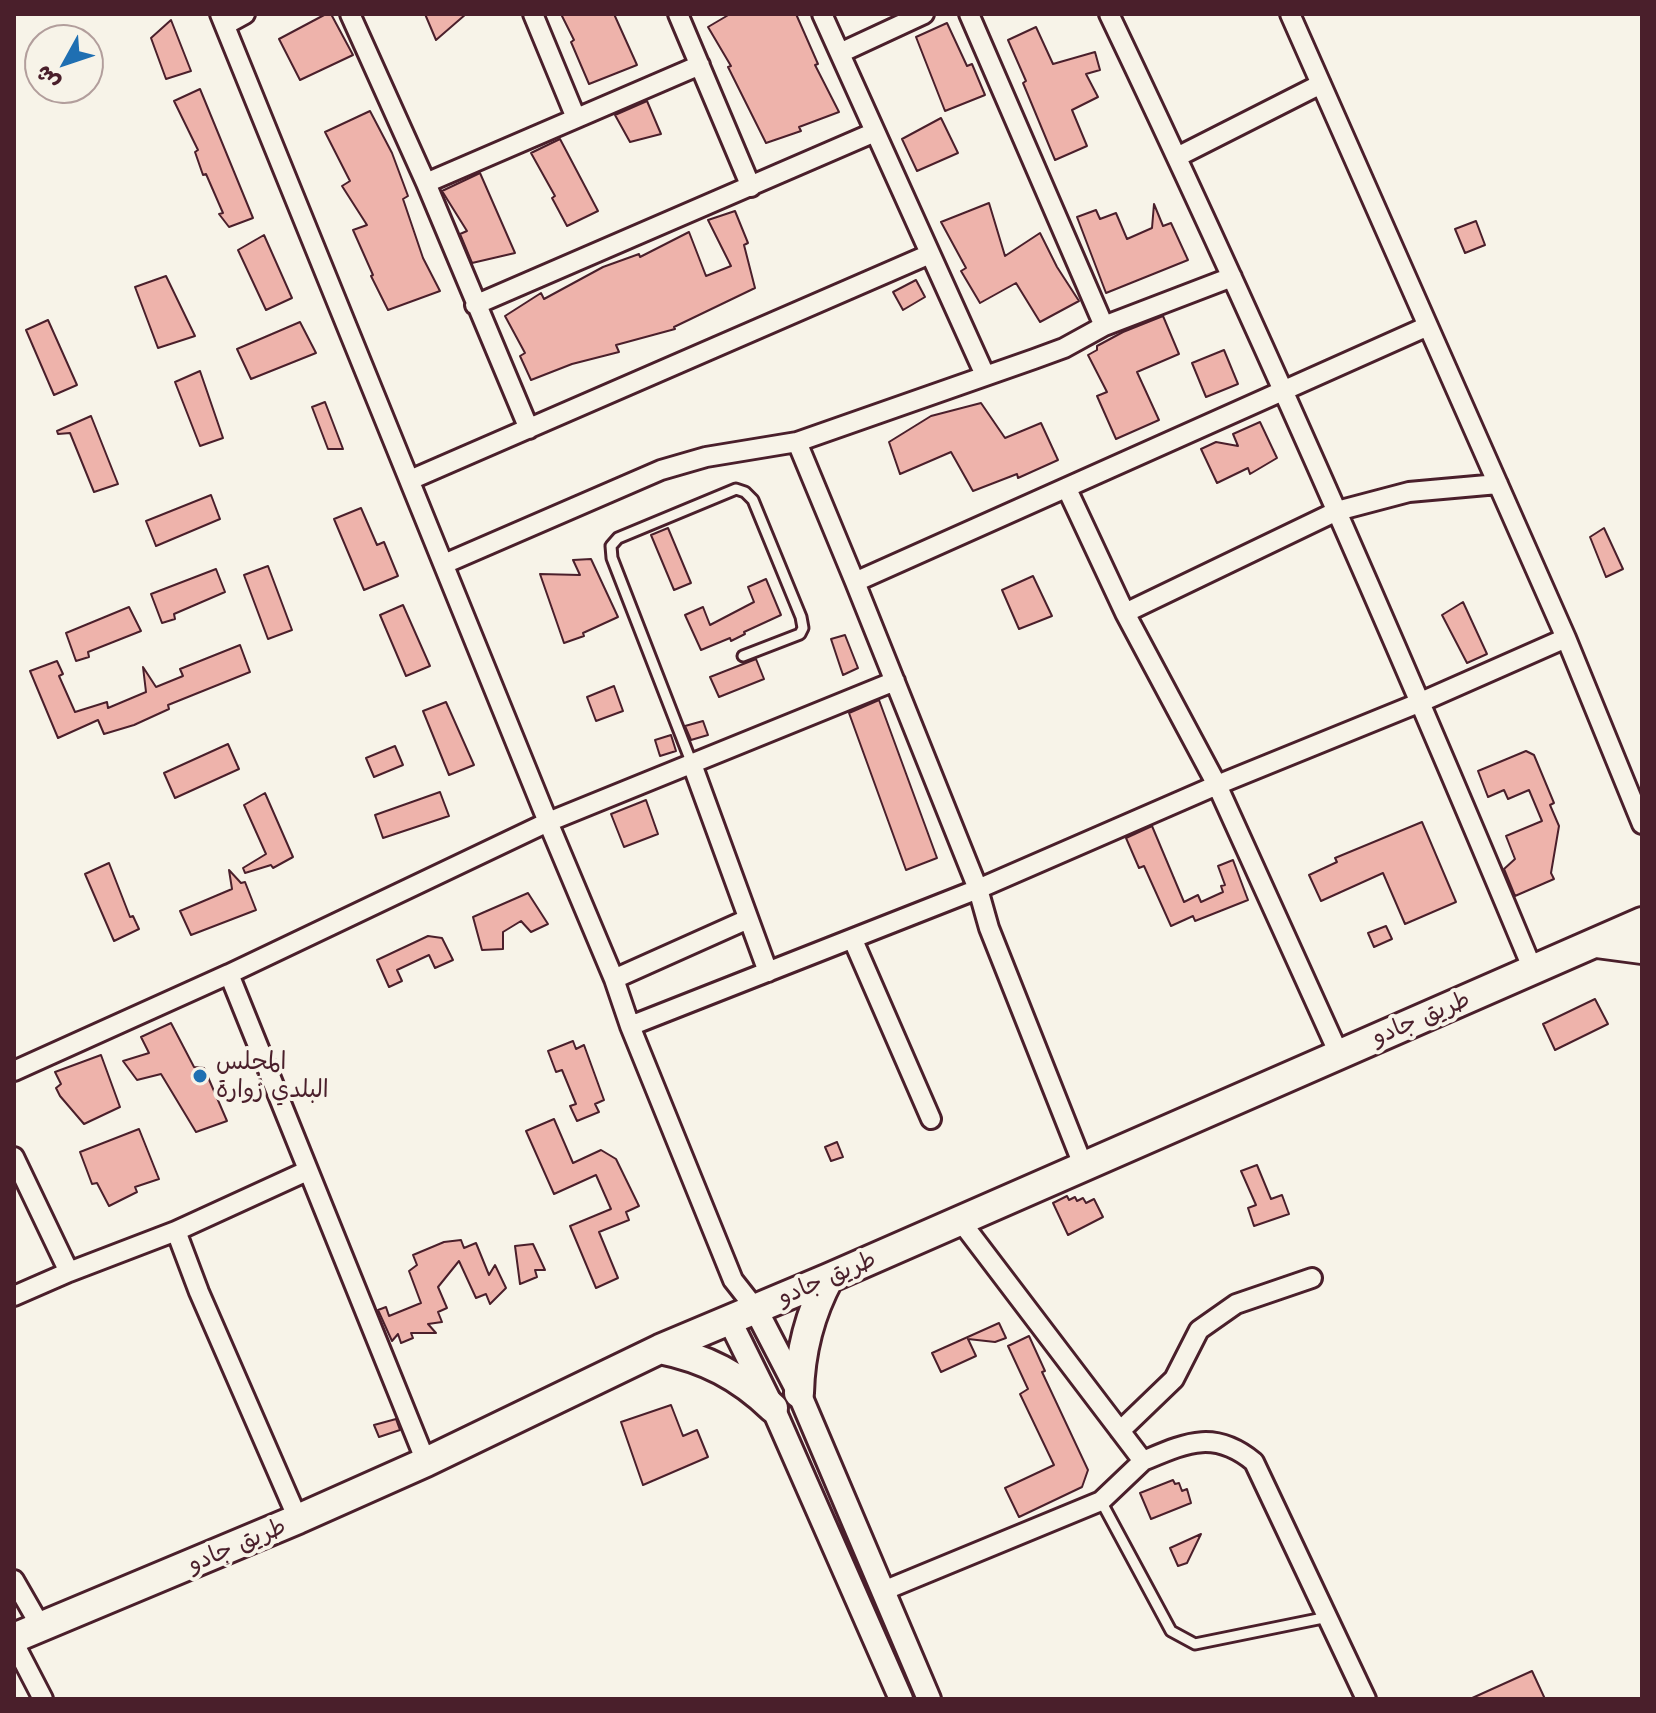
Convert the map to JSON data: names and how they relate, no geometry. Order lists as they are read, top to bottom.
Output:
{
  "streets": {
    "highway": ["طريق جادو"]
  },
  "places": ["المجلس البلدي زوارة"],
  "north": "bottom left"
}
